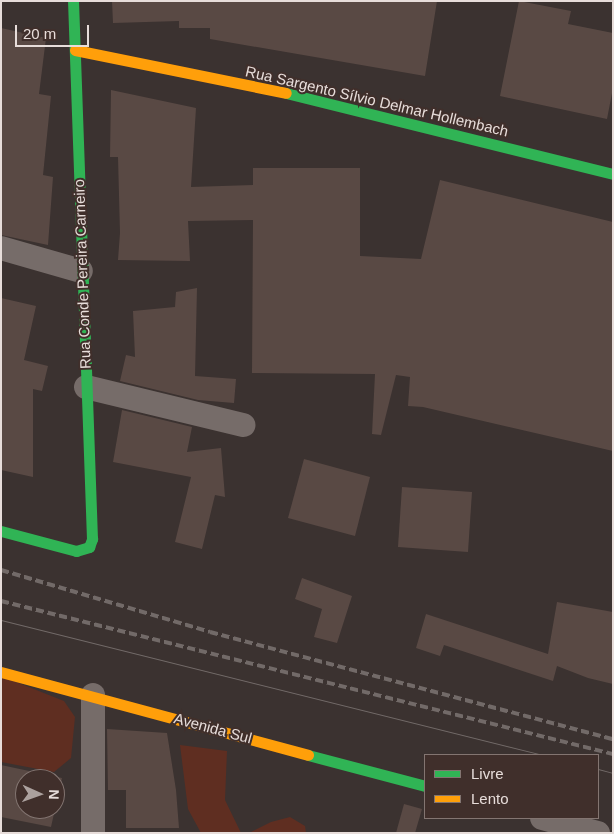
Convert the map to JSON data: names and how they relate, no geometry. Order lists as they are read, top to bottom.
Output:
{
  "streets": {
    "street": ["Rua Sargento Sílvio Delmar Hollembach", "Rua Conde Pereira Carneiro", "Avenida Sul"]
  },
  "crossings": [
    ["Rua Sargento Sílvio Delmar Hollembach", "Rua Conde Pereira Carneiro"]
  ],
  "legend": ["Livre", "Lento"],
  "scale_bar": "20 m",
  "north": "right"
}
